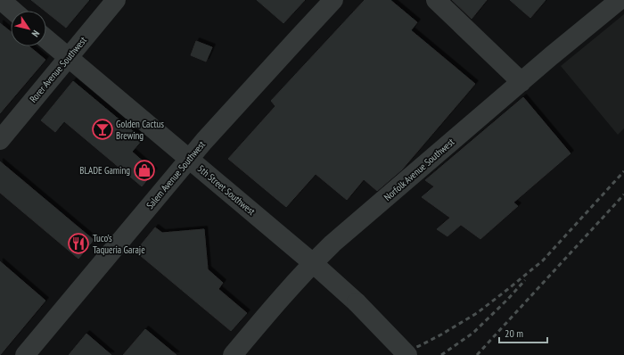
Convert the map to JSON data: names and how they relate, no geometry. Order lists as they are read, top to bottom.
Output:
{
  "streets": {
    "street": [
      "Rorer Avenue Southwest",
      "Norfolk Avenue Southwest",
      "Salem Avenue Southwest",
      "5th Street Southwest"
    ]
  },
  "crossings": [
    ["Rorer Avenue Southwest", "5th Street Southwest"],
    ["Norfolk Avenue Southwest", "5th Street Southwest"],
    ["Salem Avenue Southwest", "5th Street Southwest"]
  ],
  "places": {
    "bar": ["Golden Cactus Brewing"],
    "shop": ["BLADE Gaming"],
    "restaurant": ["Tuco’s Taqueria Garaje"]
  },
  "scale_bar": "20 m",
  "north": "bottom right"
}
